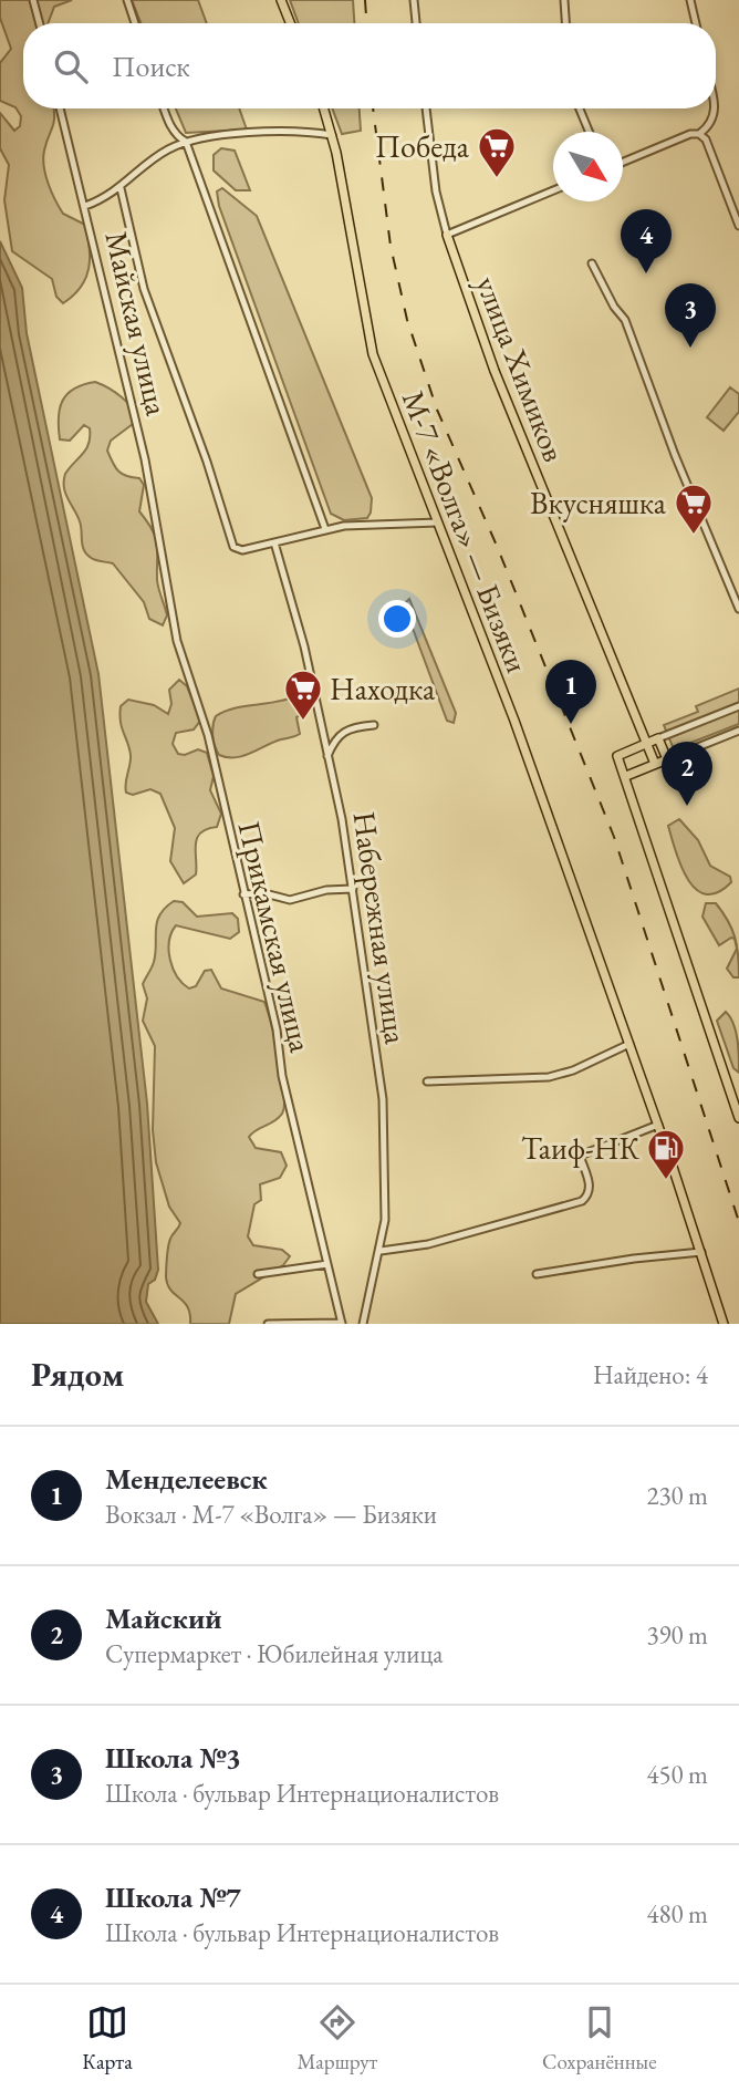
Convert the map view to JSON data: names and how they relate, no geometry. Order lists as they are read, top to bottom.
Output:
{
  "streets": {
    "main road": ["улица Химиков", "М-7 «Волга» — Бизяки"],
    "street": ["Майская улица", "Набережная улица", "Прикамская улица"]
  },
  "crossings": [
    ["Майская улица", "Прикамская улица"]
  ],
  "places": {
    "supermarket": ["Победа", "Вкусняшка", "Находка"],
    "fuel station": ["Таиф-НК"]
  },
  "north": "bottom right",
  "page": {
    "search": "Поиск",
    "pins": [
      "4",
      "3",
      "1",
      "2"
    ],
    "heading": ["Рядом", "Найдено: 4"],
    "list": [
      {
        "mark": "1",
        "name": "Менделеевск",
        "note": "Вокзал · М-7 «Волга» — Бизяки",
        "value": "230 m"
      },
      {
        "mark": "2",
        "name": "Майский",
        "note": "Супермаркет · Юбилейная улица",
        "value": "390 m"
      },
      {
        "mark": "3",
        "name": "Школа №3",
        "note": "Школа · бульвар Интернационалистов",
        "value": "450 m"
      },
      {
        "mark": "4",
        "name": "Школа №7",
        "note": "Школа · бульвар Интернационалистов",
        "value": "480 m"
      }
    ],
    "nav": ["Карта", "Маршрут", "Сохранённые"]
  }
}
